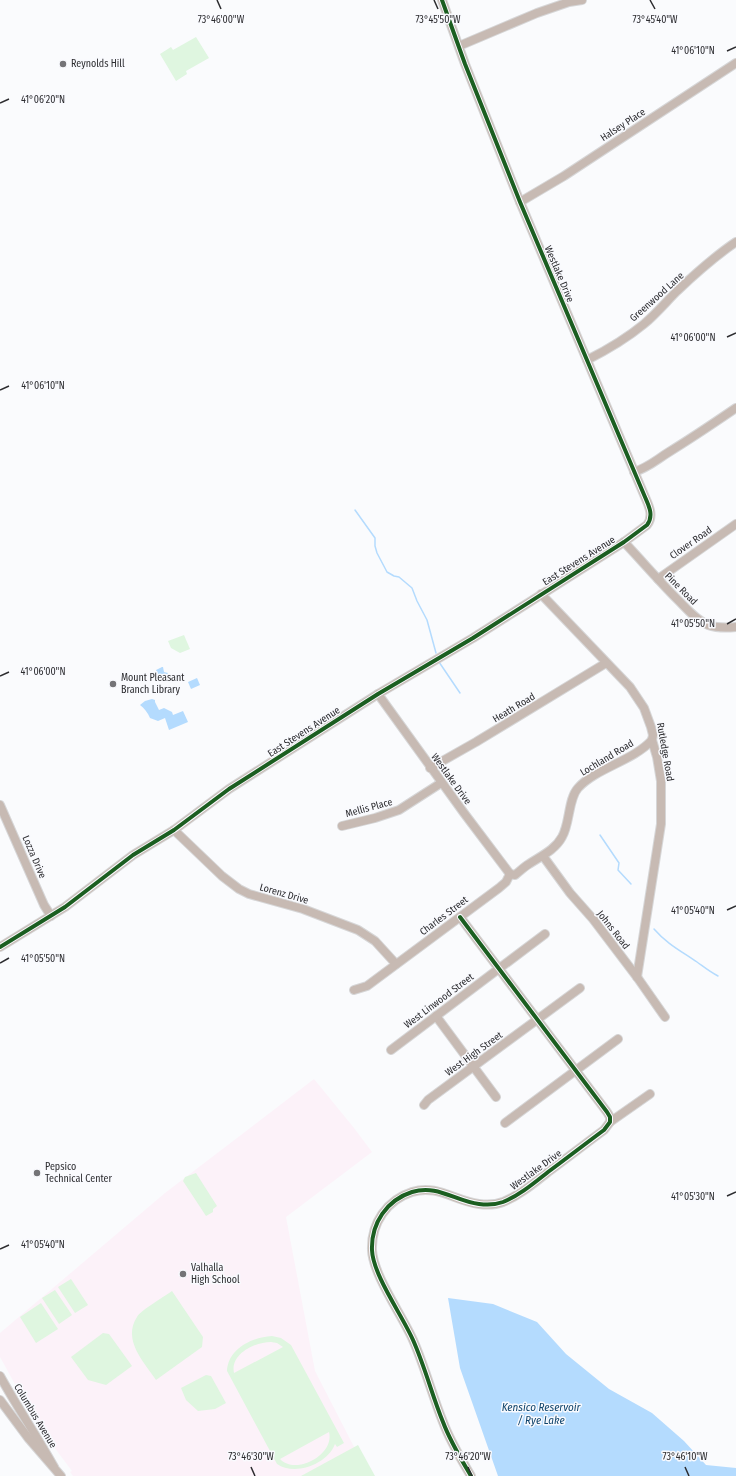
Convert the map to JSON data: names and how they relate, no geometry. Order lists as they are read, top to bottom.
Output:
{
  "streets": {
    "street": [
      "Halsey Place",
      "Westlake Drive",
      "Greenwood Lane",
      "Clover Road",
      "East Stevens Avenue",
      "Pine Road",
      "Heath Road",
      "Rutledge Road",
      "Lochland Road",
      "Mellis Place",
      "Lozza Drive",
      "Lorenz Drive",
      "Charles Street",
      "Johns Road",
      "West Linwood Street",
      "West High Street",
      "Columbus Avenue"
    ]
  },
  "crossings": [
    ["Halsey Place", "Westlake Drive"],
    ["Westlake Drive", "Greenwood Lane"],
    ["Westlake Drive", "East Stevens Avenue"],
    ["Westlake Drive", "Pine Road"],
    ["Westlake Drive", "Heath Road"],
    ["Westlake Drive", "Mellis Place"],
    ["Westlake Drive", "Charles Street"],
    ["Clover Road", "Pine Road"],
    ["East Stevens Avenue", "Pine Road"],
    ["East Stevens Avenue", "Rutledge Road"],
    ["East Stevens Avenue", "Lozza Drive"],
    ["East Stevens Avenue", "Lorenz Drive"],
    ["Heath Road", "Rutledge Road"],
    ["Rutledge Road", "Lochland Road"],
    ["Rutledge Road", "Johns Road"],
    ["Lochland Road", "Charles Street"],
    ["Lochland Road", "Johns Road"],
    ["Lorenz Drive", "Charles Street"],
    ["Charles Street", "Johns Road"]
  ],
  "water": ["Kensico Reservoir / Rye Lake"],
  "places": [
    "Reynolds Hill",
    "Mount Pleasant Branch Library",
    "Pepsico Technical Center",
    "Valhalla High School"
  ],
  "coordinates": [
    "73°45'50\"W",
    "73°45'40\"W",
    "73°46'00\"W",
    "41°06'10\"N",
    "41°06'20\"N",
    "41°06'00\"N",
    "41°05'50\"N",
    "41°05'40\"N",
    "41°05'30\"N",
    "73°46'30\"W",
    "73°46'20\"W",
    "73°46'10\"W"
  ]
}
